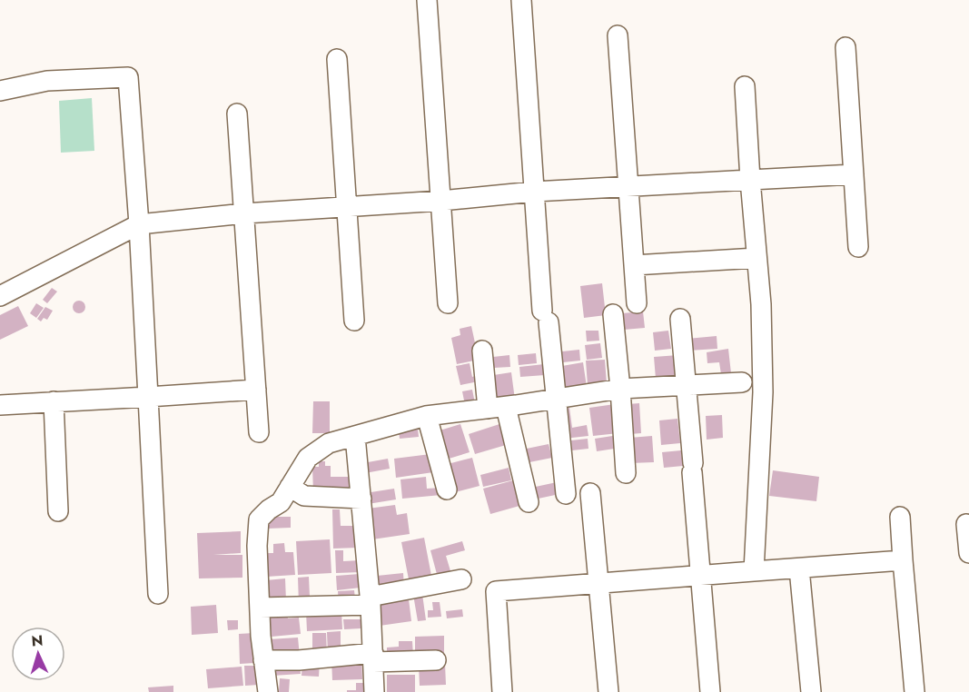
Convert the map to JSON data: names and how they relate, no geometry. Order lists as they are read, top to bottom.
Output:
{
  "north": "top"
}
